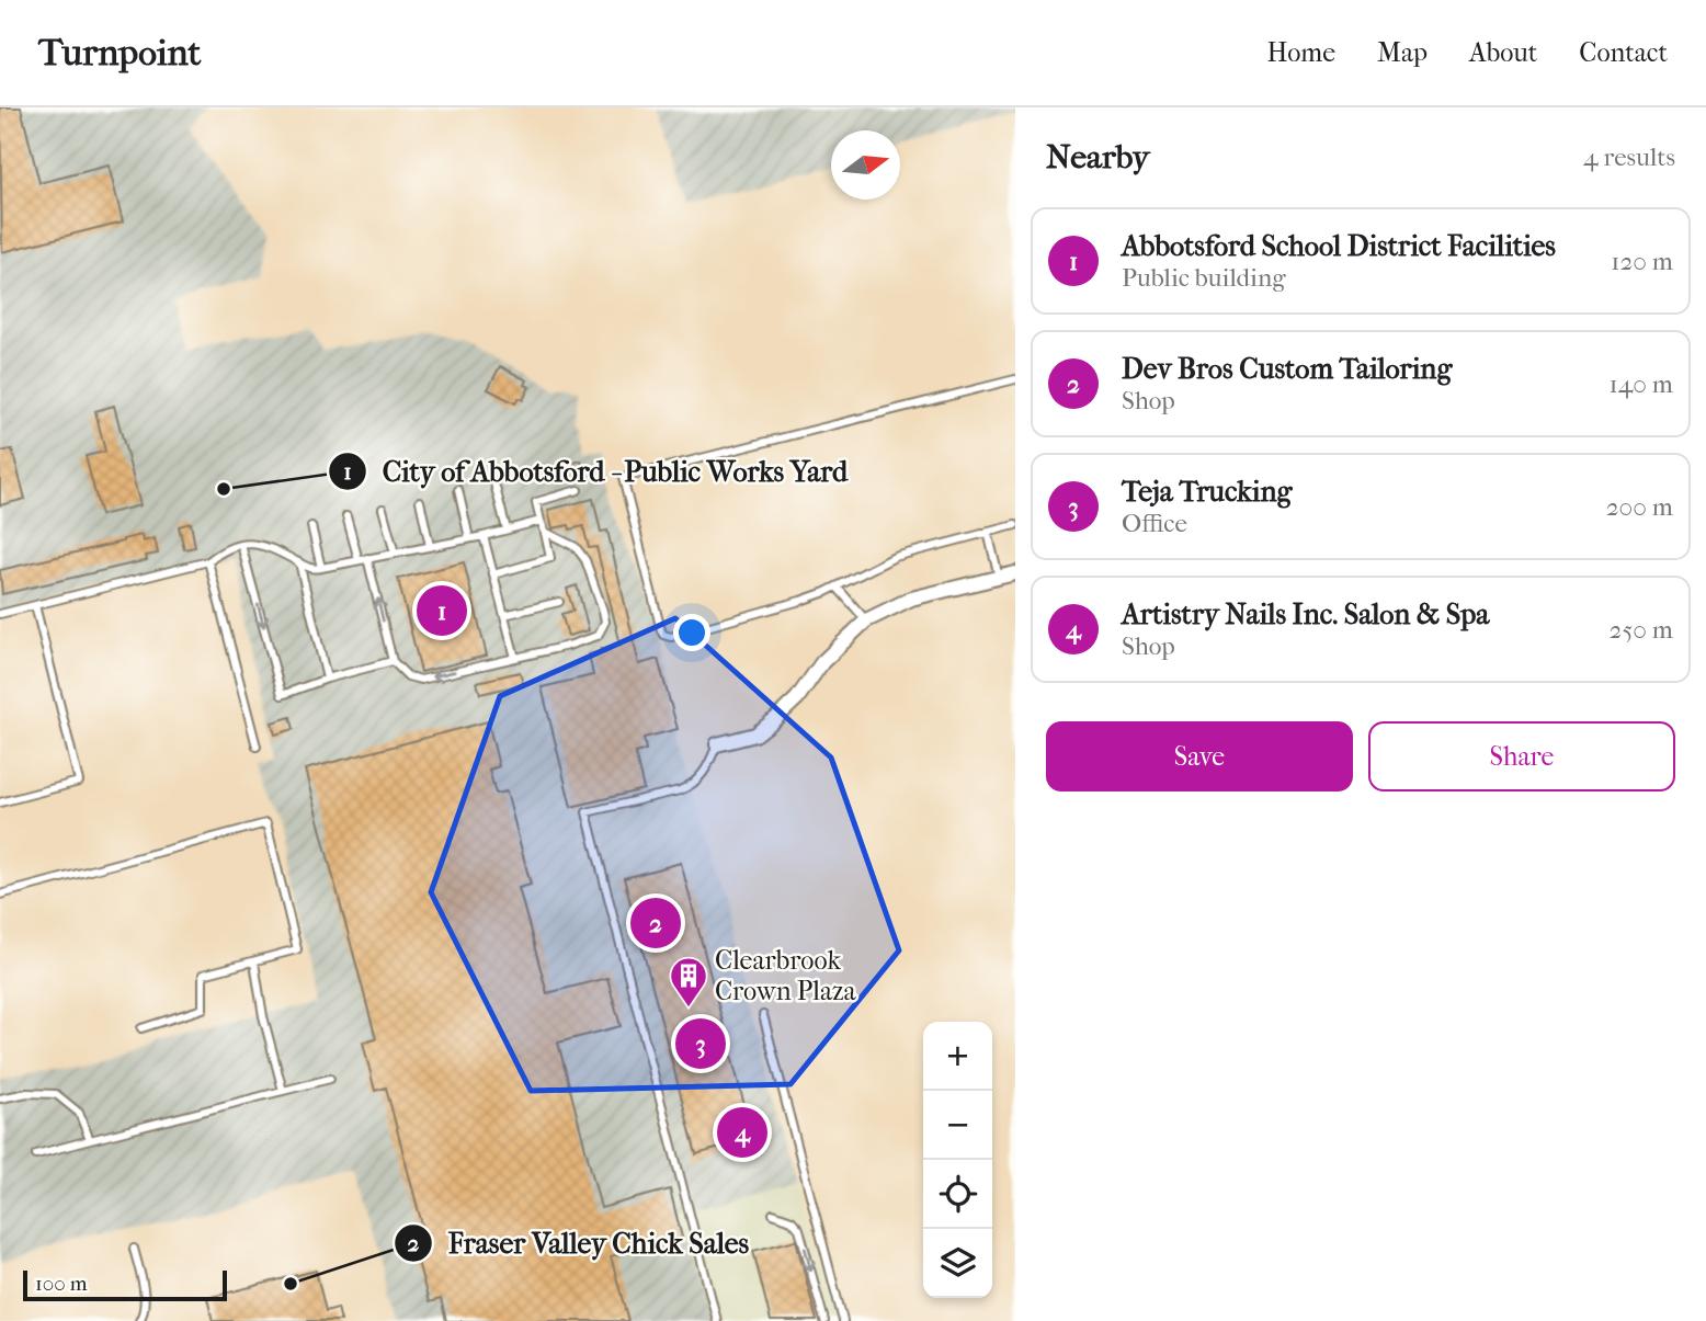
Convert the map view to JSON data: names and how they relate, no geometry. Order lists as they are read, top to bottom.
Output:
{
  "places": {
    "other": ["City of Abbotsford - Public Works Yard", "Fraser Valley Chick Sales"],
    "building": ["Clearbrook Crown Plaza"]
  },
  "scale_bar": "100 m",
  "north": "right",
  "page": {
    "header": "Turnpoint",
    "nav": [
      "Home",
      "Map",
      "About",
      "Contact"
    ],
    "heading": ["Nearby", "4 results"],
    "list": [
      {
        "mark": "1",
        "name": "Abbotsford School District Facilities",
        "note": "Public building",
        "value": "120 m"
      },
      {
        "mark": "2",
        "name": "Dev Bros Custom Tailoring",
        "note": "Shop",
        "value": "140 m"
      },
      {
        "mark": "3",
        "name": "Teja Trucking",
        "note": "Office",
        "value": "200 m"
      },
      {
        "mark": "4",
        "name": "Artistry Nails Inc. Salon & Spa",
        "note": "Shop",
        "value": "250 m"
      }
    ],
    "pins": [
      "1",
      "2",
      "3",
      "4"
    ],
    "buttons": ["Save", "Share"],
    "map_buttons": ["+", "−"],
    "scale": "100 m"
  }
}
